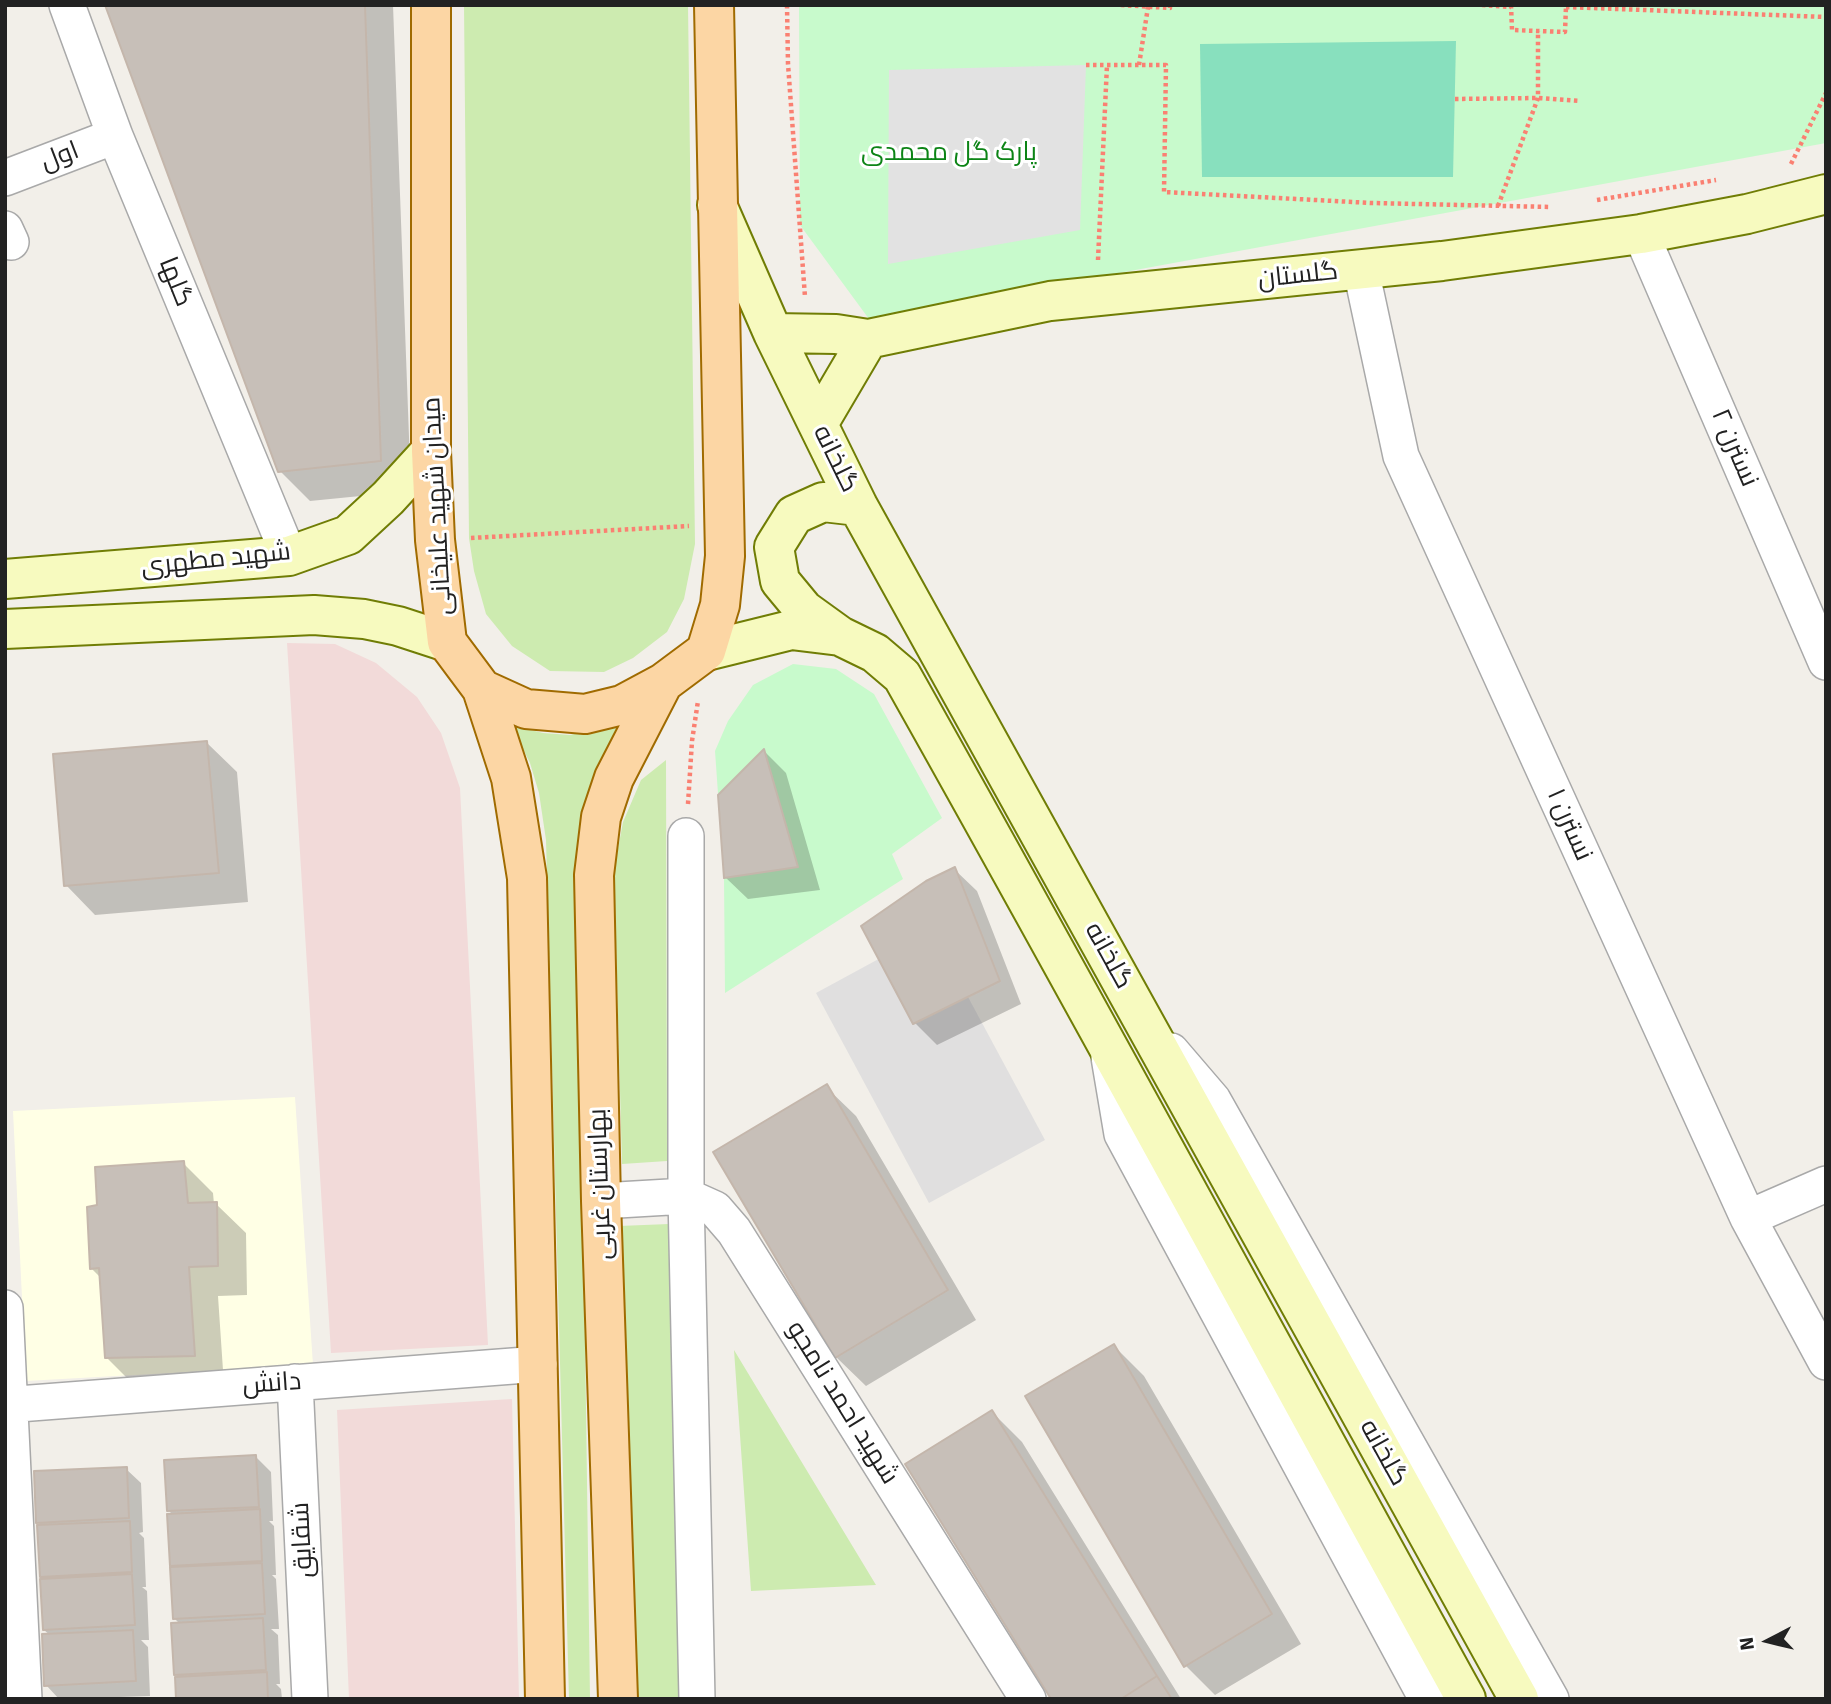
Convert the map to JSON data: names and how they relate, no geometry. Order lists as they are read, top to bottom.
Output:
{
  "streets": {
    "main road": [
      "گلستان",
      "گلخانه",
      "میدان شهید علیخانی",
      "شهید مطهری",
      "بهارستان غربی"
    ],
    "street": [
      "اول",
      "گلها",
      "نسترن ۲",
      "نسترن ۱",
      "دانش",
      "شهید احمد نامجو",
      "شقایق"
    ]
  },
  "crossings": [
    ["اول", "گلها"],
    ["گلستان", "نسترن ۲"],
    ["گلستان", "نسترن ۱"],
    ["گلها", "شهید مطهری"],
    ["گلخانه", "میدان شهید علیخانی"],
    ["میدان شهید علیخانی", "شهید مطهری"],
    ["میدان شهید علیخانی", "بهارستان غربی"],
    ["دانش", "شقایق"]
  ],
  "parks": ["پارک گل محمدی"],
  "north": "left"
}
